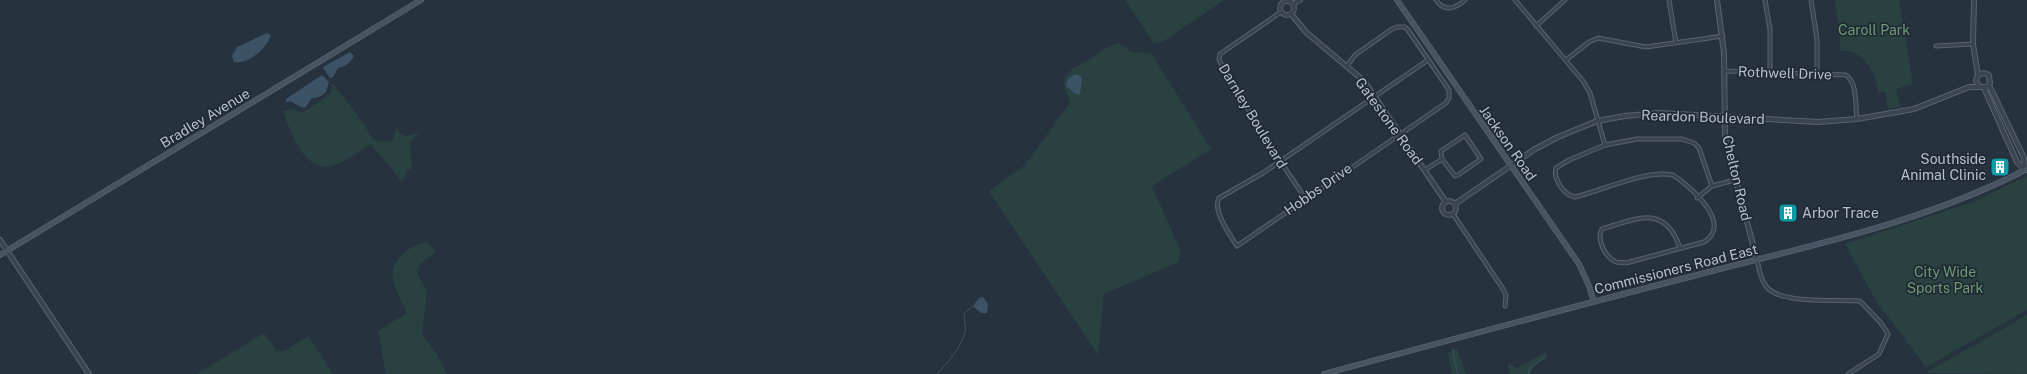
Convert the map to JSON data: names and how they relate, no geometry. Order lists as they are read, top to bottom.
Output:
{
  "streets": {
    "main road": ["Bradley Avenue", "Jackson Road", "Commissioners Road East"],
    "street": [
      "Rothwell Drive",
      "Darnley Boulevard",
      "Reardon Boulevard",
      "Gatestone Road",
      "Chelton Road",
      "Hobbs Drive"
    ]
  },
  "crossings": [
    ["Rothwell Drive", "Reardon Boulevard"],
    ["Rothwell Drive", "Chelton Road"],
    ["Darnley Boulevard", "Gatestone Road"],
    ["Darnley Boulevard", "Hobbs Drive"],
    ["Reardon Boulevard", "Gatestone Road"],
    ["Reardon Boulevard", "Jackson Road"],
    ["Reardon Boulevard", "Chelton Road"],
    ["Gatestone Road", "Hobbs Drive"],
    ["Jackson Road", "Commissioners Road East"],
    ["Chelton Road", "Commissioners Road East"]
  ],
  "parks": ["Caroll Park", "City Wide Sports Park"],
  "places": {
    "building": ["Southside Animal Clinic", "Arbor Trace"]
  }
}
